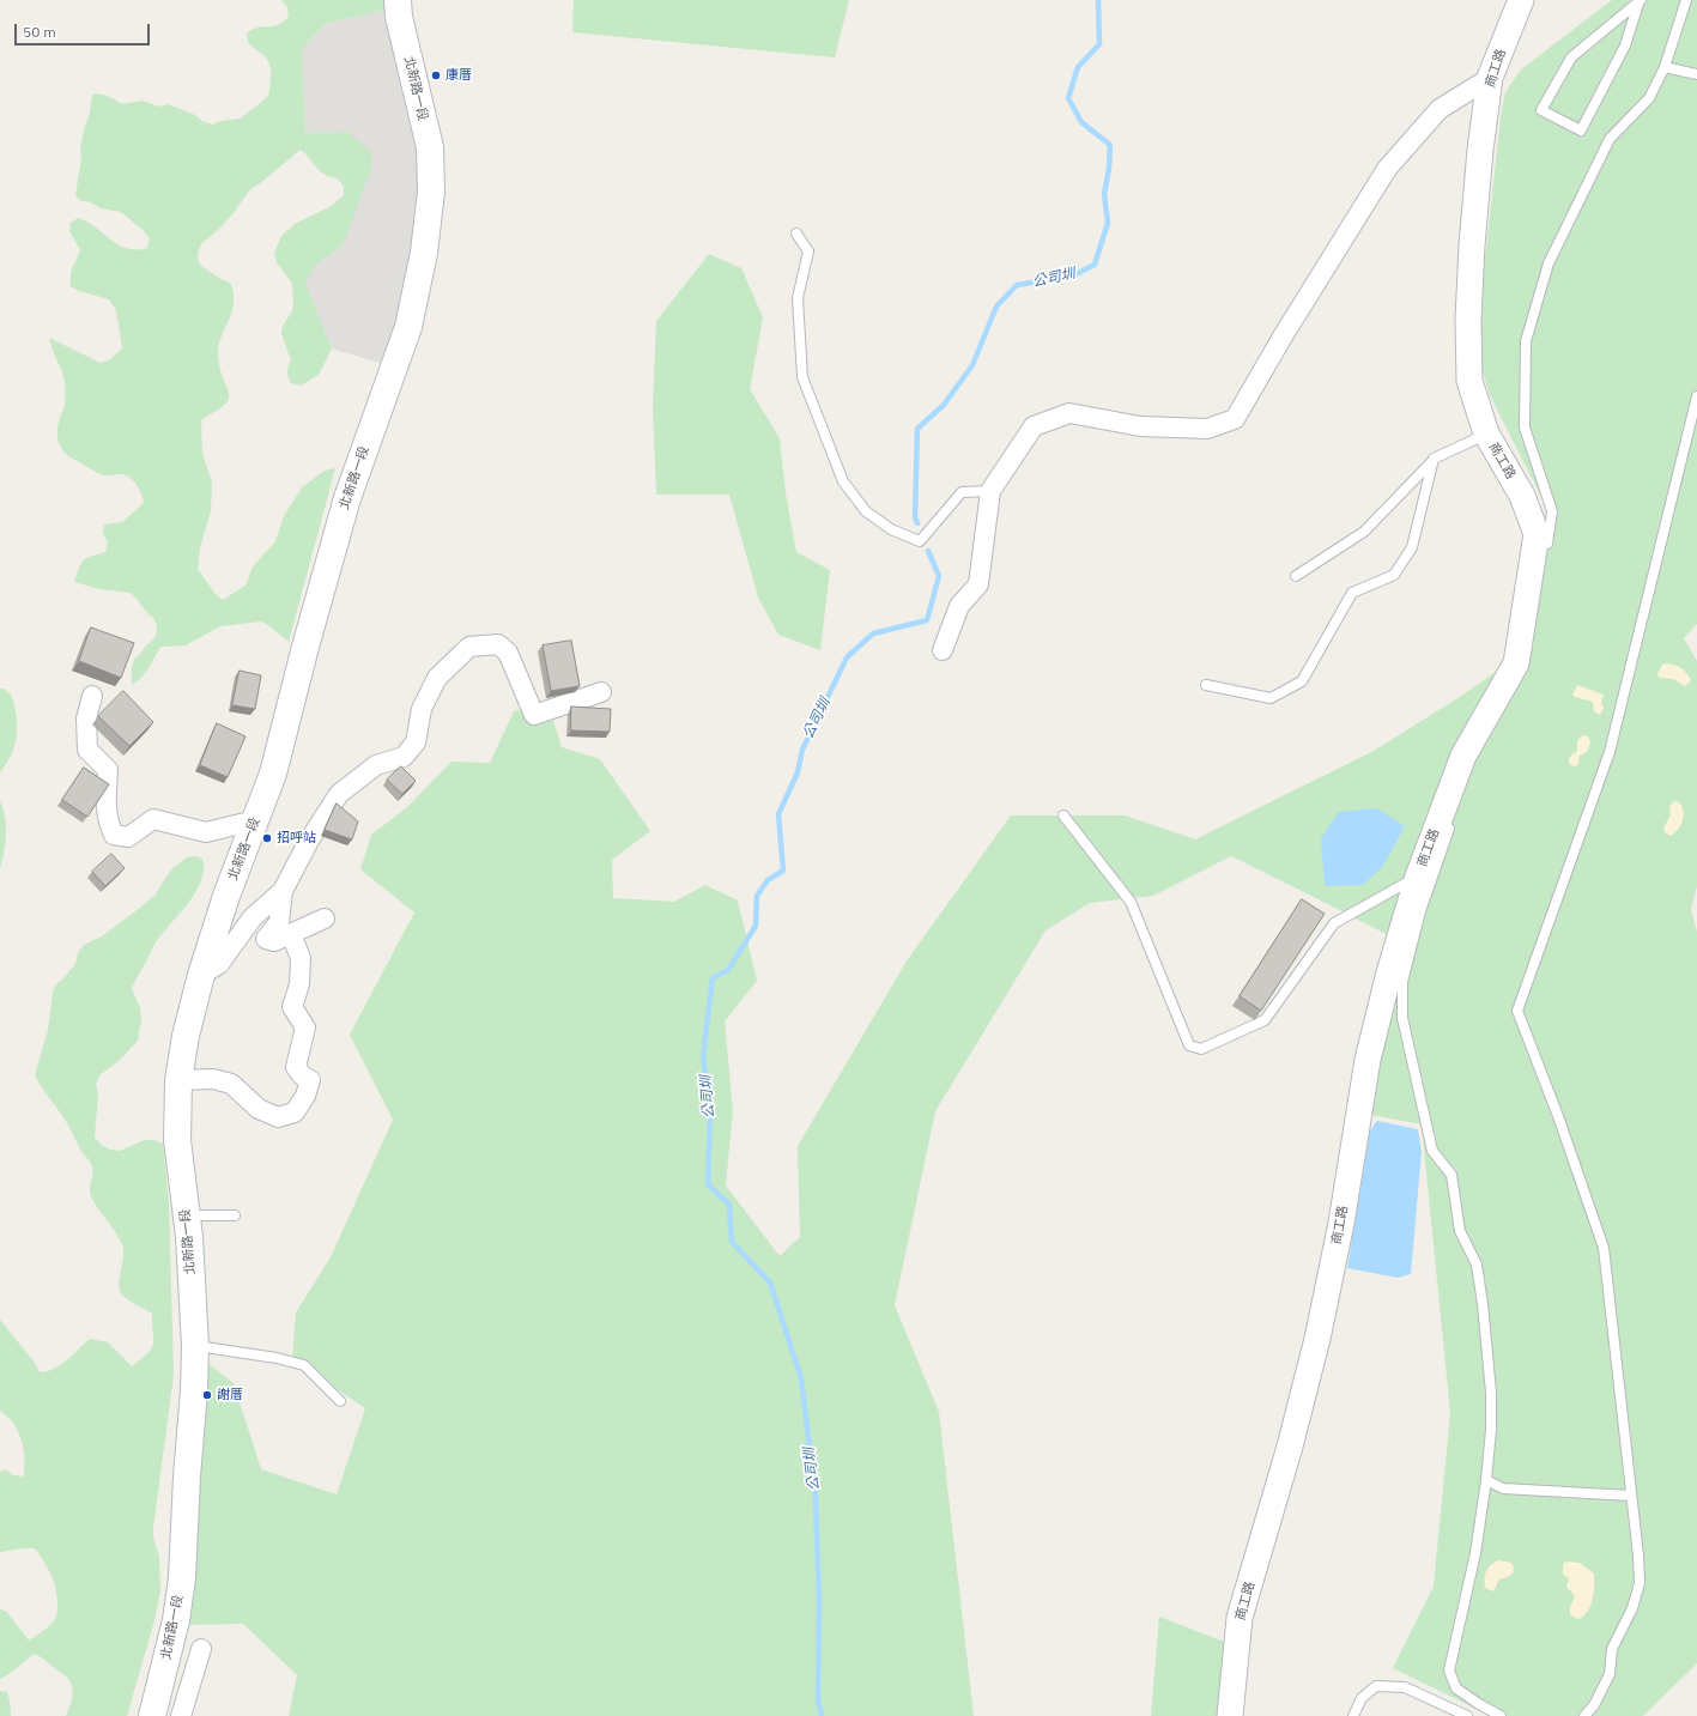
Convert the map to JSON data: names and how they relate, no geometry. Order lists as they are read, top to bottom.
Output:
{
  "streets": {
    "main road": ["北新路一段"],
    "street": ["商工路"]
  },
  "water": ["公司圳"],
  "places": ["康厝", "招呼站", "謝厝"],
  "scale_bar": "50 m"
}
